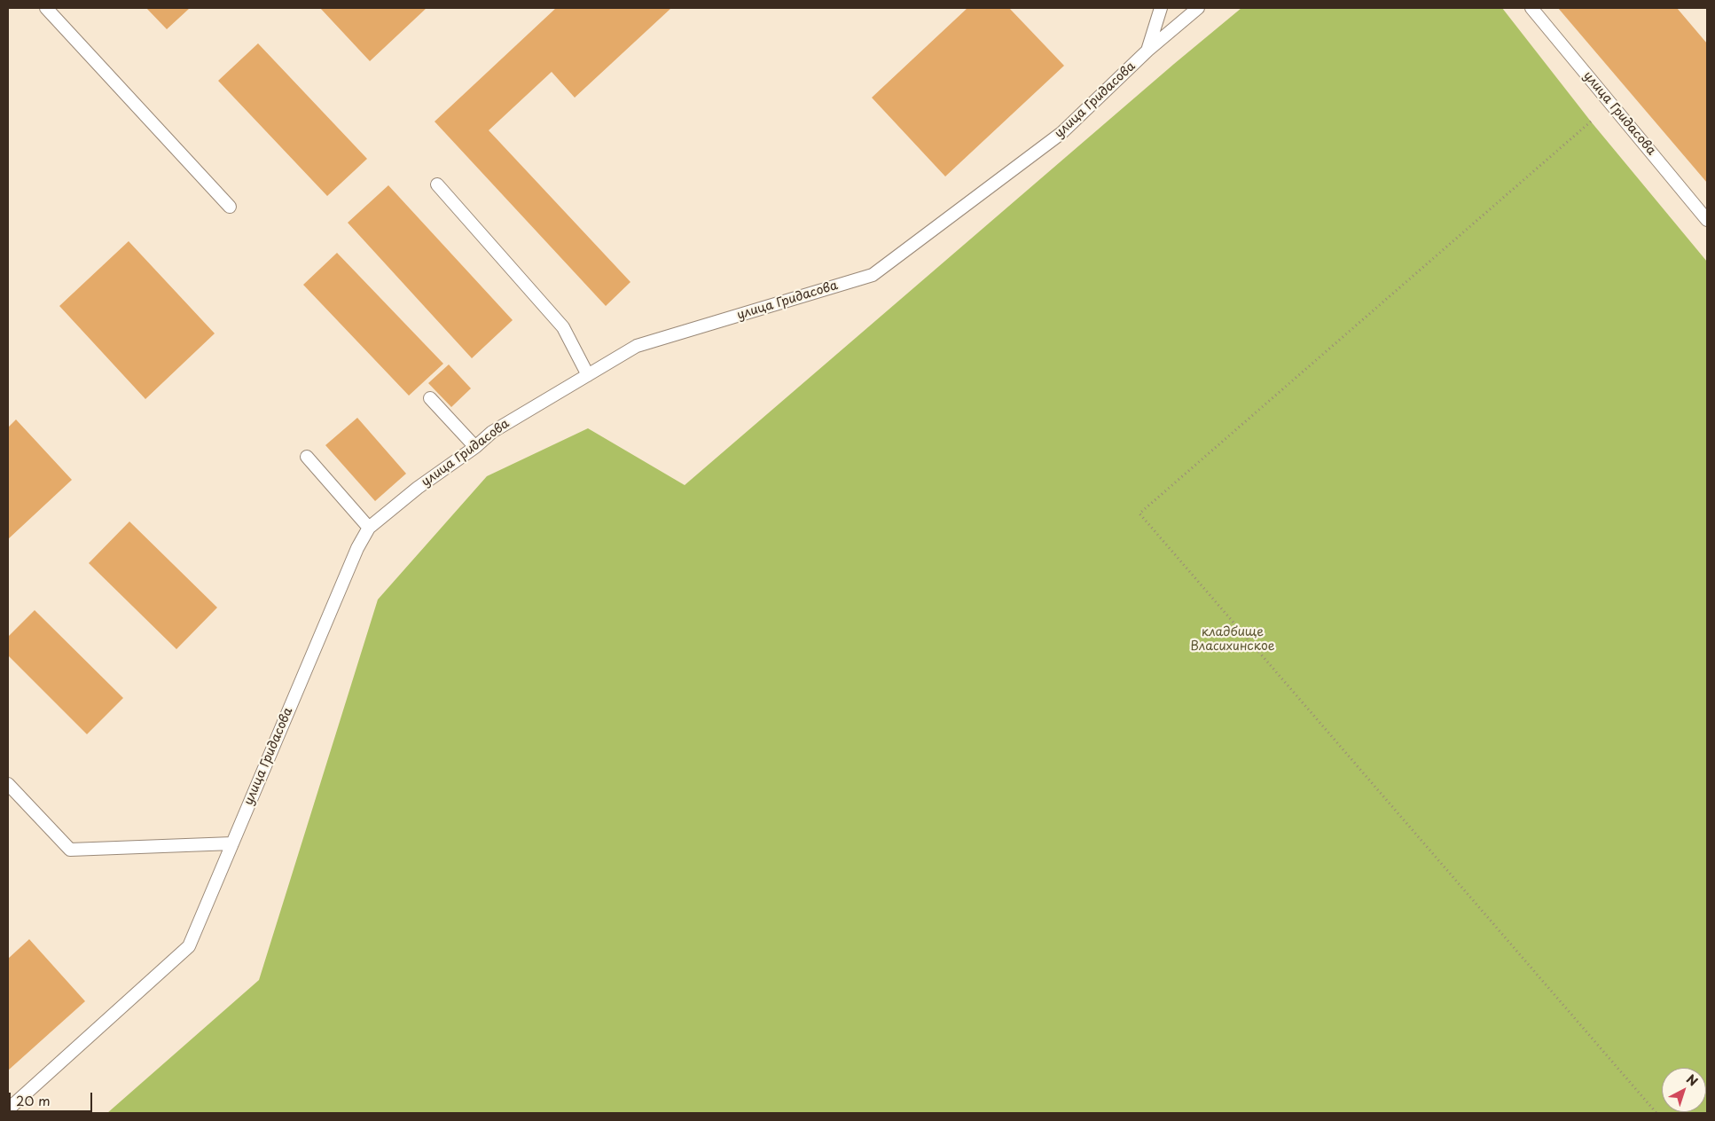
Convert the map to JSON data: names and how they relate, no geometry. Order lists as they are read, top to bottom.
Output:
{
  "streets": {
    "lane": ["улица Гридасова"]
  },
  "parks": ["кладбище Власихинское"],
  "scale_bar": "20 m",
  "north": "top right"
}
